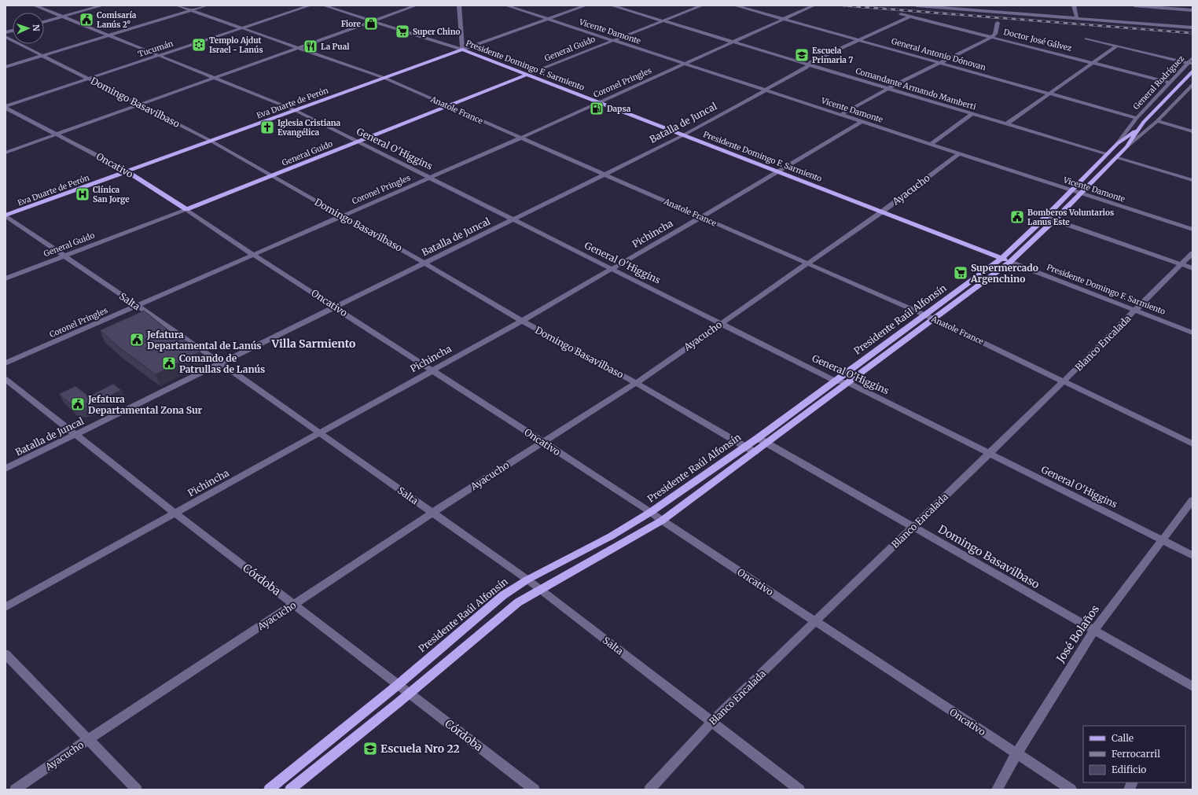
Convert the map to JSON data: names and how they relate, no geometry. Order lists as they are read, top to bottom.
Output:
{
  "streets": {
    "main road": [
      "General Guido",
      "Presidente Domingo F. Sarmiento",
      "Eva Duarte de Perón",
      "Oncativo",
      "Presidente Raúl Alfonsín"
    ],
    "street": [
      "Vicente Damonte",
      "Doctor José Gálvez",
      "Tucumán",
      "General Antonio Dónovan",
      "Coronel Pringles",
      "General Rodríguez",
      "Comandante Armando Mamberti",
      "Domingo Basavilbaso",
      "Anatole France",
      "Batalla de Juncal",
      "General O'Higgins",
      "Ayacucho",
      "Pichincha",
      "Salta",
      "Blanco Encalada",
      "Córdoba",
      "José Bolaños"
    ]
  },
  "crossings": [
    ["Vicente Damonte", "General Guido"],
    ["Vicente Damonte", "Coronel Pringles"],
    ["Vicente Damonte", "Eva Duarte de Perón"],
    ["Vicente Damonte", "Batalla de Juncal"],
    ["Vicente Damonte", "Ayacucho"],
    ["Vicente Damonte", "Pichincha"],
    ["Vicente Damonte", "Presidente Raúl Alfonsín"],
    ["Doctor José Gálvez", "General Rodríguez"],
    ["Doctor José Gálvez", "Batalla de Juncal"],
    ["Tucumán", "Domingo Basavilbaso"],
    ["Tucumán", "Anatole France"],
    ["Tucumán", "General O'Higgins"],
    ["Tucumán", "Oncativo"],
    ["General Guido", "Presidente Domingo F. Sarmiento"],
    ["General Guido", "Comandante Armando Mamberti"],
    ["General Guido", "Domingo Basavilbaso"],
    ["General Guido", "Anatole France"],
    ["General Guido", "General O'Higgins"],
    ["General Guido", "Oncativo"],
    ["General Guido", "Salta"],
    ["General Antonio Dónovan", "Coronel Pringles"],
    ["General Antonio Dónovan", "General Rodríguez"],
    ["General Antonio Dónovan", "Batalla de Juncal"],
    ["General Antonio Dónovan", "Presidente Raúl Alfonsín"],
    ["Presidente Domingo F. Sarmiento", "Coronel Pringles"],
    ["Presidente Domingo F. Sarmiento", "Eva Duarte de Perón"],
    ["Presidente Domingo F. Sarmiento", "Batalla de Juncal"],
    ["Presidente Domingo F. Sarmiento", "Ayacucho"],
    ["Presidente Domingo F. Sarmiento", "Pichincha"],
    ["Presidente Domingo F. Sarmiento", "Presidente Raúl Alfonsín"],
    ["Presidente Domingo F. Sarmiento", "Blanco Encalada"],
    ["Coronel Pringles", "Comandante Armando Mamberti"],
    ["Coronel Pringles", "Domingo Basavilbaso"],
    ["Coronel Pringles", "Anatole France"],
    ["Coronel Pringles", "General O'Higgins"],
    ["Coronel Pringles", "Oncativo"],
    ["Coronel Pringles", "Salta"],
    ["General Rodríguez", "Presidente Raúl Alfonsín"],
    ["Comandante Armando Mamberti", "Batalla de Juncal"],
    ["Comandante Armando Mamberti", "Presidente Raúl Alfonsín"],
    ["Domingo Basavilbaso", "Eva Duarte de Perón"],
    ["Domingo Basavilbaso", "Batalla de Juncal"],
    ["Domingo Basavilbaso", "Ayacucho"],
    ["Domingo Basavilbaso", "Pichincha"],
    ["Domingo Basavilbaso", "Presidente Raúl Alfonsín"],
    ["Domingo Basavilbaso", "Blanco Encalada"],
    ["Domingo Basavilbaso", "José Bolaños"],
    ["Eva Duarte de Perón", "Anatole France"],
    ["Eva Duarte de Perón", "General O'Higgins"],
    ["Eva Duarte de Perón", "Oncativo"],
    ["Eva Duarte de Perón", "Salta"],
    ["Anatole France", "Batalla de Juncal"],
    ["Anatole France", "Ayacucho"],
    ["Anatole France", "Pichincha"],
    ["Anatole France", "Presidente Raúl Alfonsín"],
    ["Anatole France", "Blanco Encalada"],
    ["Batalla de Juncal", "General O'Higgins"],
    ["Batalla de Juncal", "Oncativo"],
    ["Batalla de Juncal", "Salta"],
    ["Batalla de Juncal", "Córdoba"],
    ["General O'Higgins", "Ayacucho"],
    ["General O'Higgins", "Pichincha"],
    ["General O'Higgins", "Presidente Raúl Alfonsín"],
    ["General O'Higgins", "Blanco Encalada"],
    ["General O'Higgins", "José Bolaños"],
    ["Oncativo", "Ayacucho"],
    ["Oncativo", "Pichincha"],
    ["Oncativo", "Presidente Raúl Alfonsín"],
    ["Oncativo", "Blanco Encalada"],
    ["Oncativo", "José Bolaños"],
    ["Ayacucho", "Salta"],
    ["Ayacucho", "Córdoba"],
    ["Pichincha", "Salta"],
    ["Pichincha", "Córdoba"],
    ["Salta", "Presidente Raúl Alfonsín"],
    ["Salta", "Blanco Encalada"],
    ["Presidente Raúl Alfonsín", "Córdoba"]
  ],
  "districts": ["Villa Sarmiento"],
  "places": {
    "public building": [
      "Comisaría Lanús 2°",
      "Bomberos Voluntarios Lanus Este",
      "Jefatura Departamental de Lanús",
      "Comando de Patrullas de Lanús",
      "Jefatura Departamental Zona Sur"
    ],
    "shop": ["Fiore"],
    "supermarket": ["Super Chino", "Supermercado Argenchino"],
    "synagogue": ["Templo Ajdut Israel - Lanús"],
    "restaurant": ["La Pual"],
    "school or university": ["Escuela Primaria 7", "Escuela Nro 22"],
    "fuel station": ["Dapsa"],
    "church": ["Iglesia Cristiana Evangélica"],
    "hospital": ["Clínica San Jorge"]
  },
  "legend": ["Calle", "Ferrocarril", "Edificio"],
  "north": "right"
}
